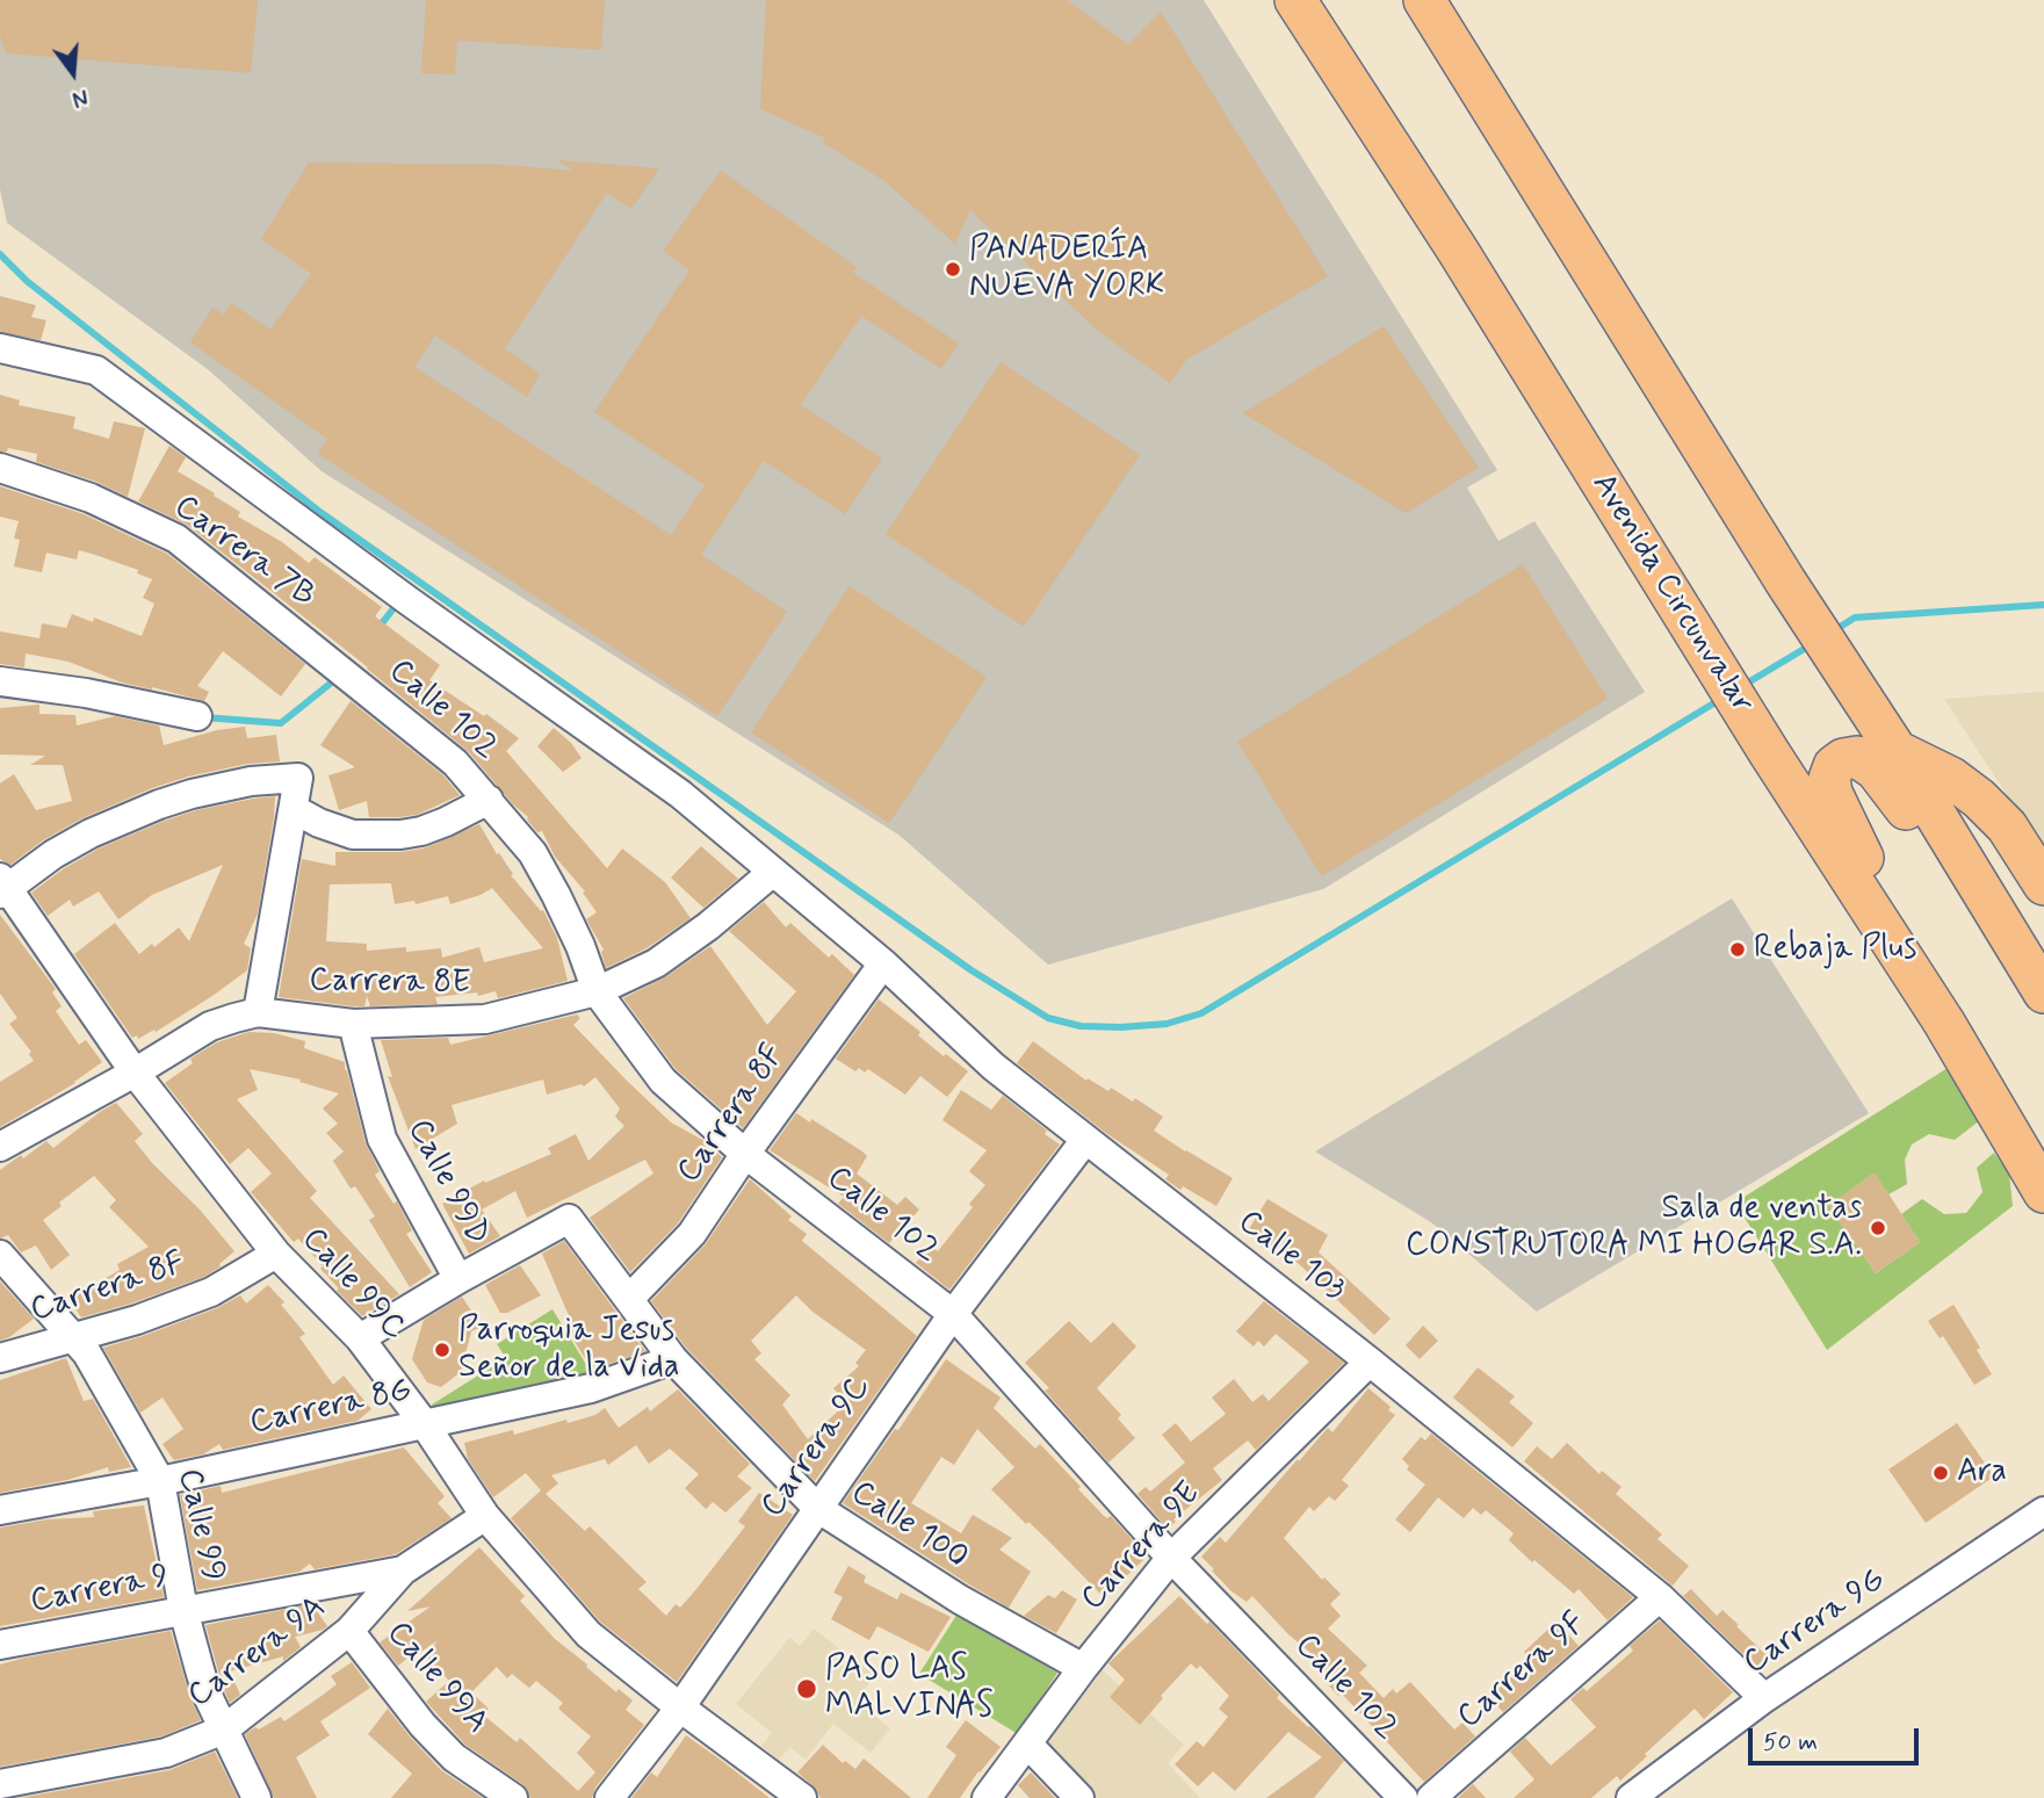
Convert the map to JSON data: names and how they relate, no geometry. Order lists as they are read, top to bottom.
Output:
{
  "streets": {
    "highway": ["Avenida Circunvalar"],
    "street": [
      "Carrera 7B",
      "Calle 102",
      "Carrera 8E",
      "Carrera 8F",
      "Calle 99D",
      "Calle 103",
      "Calle 99C",
      "Carrera 8G",
      "Carrera 9C",
      "Calle 99",
      "Calle 100",
      "Carrera 9E",
      "Carrera 9",
      "Carrera 9G",
      "Carrera 9A",
      "Carrera 9F",
      "Calle 99A"
    ]
  },
  "crossings": [
    ["Carrera 7B", "Calle 102"],
    ["Calle 102", "Carrera 8E"],
    ["Calle 102", "Carrera 8F"],
    ["Calle 102", "Carrera 9C"],
    ["Calle 102", "Carrera 9E"],
    ["Carrera 8E", "Calle 99D"],
    ["Carrera 8E", "Calle 103"],
    ["Carrera 8E", "Calle 99C"],
    ["Carrera 8F", "Calle 103"],
    ["Carrera 8F", "Calle 99C"],
    ["Carrera 8F", "Calle 99"],
    ["Carrera 8F", "Calle 100"],
    ["Calle 99D", "Calle 100"],
    ["Calle 103", "Carrera 9C"],
    ["Calle 103", "Carrera 9E"],
    ["Calle 103", "Carrera 9G"],
    ["Calle 103", "Carrera 9F"],
    ["Calle 99C", "Carrera 8G"],
    ["Calle 99C", "Carrera 9C"],
    ["Calle 99C", "Carrera 9"],
    ["Carrera 8G", "Calle 99"],
    ["Carrera 8G", "Calle 100"],
    ["Carrera 9C", "Calle 100"],
    ["Calle 99", "Carrera 9"],
    ["Calle 99", "Carrera 9A"],
    ["Calle 100", "Carrera 9E"],
    ["Carrera 9", "Carrera 9A"],
    ["Carrera 9A", "Calle 99A"]
  ],
  "places": [
    "PANADERÍA NUEVA YORK",
    "Rebaja Plus",
    "Sala de ventas CONSTRUTORA MI HOGAR S.A.",
    "Parroquia Jesus Señor de la Vida",
    "Ara",
    "PASO LAS MALVINAS"
  ],
  "scale_bar": "50 m",
  "north": "bottom"
}
